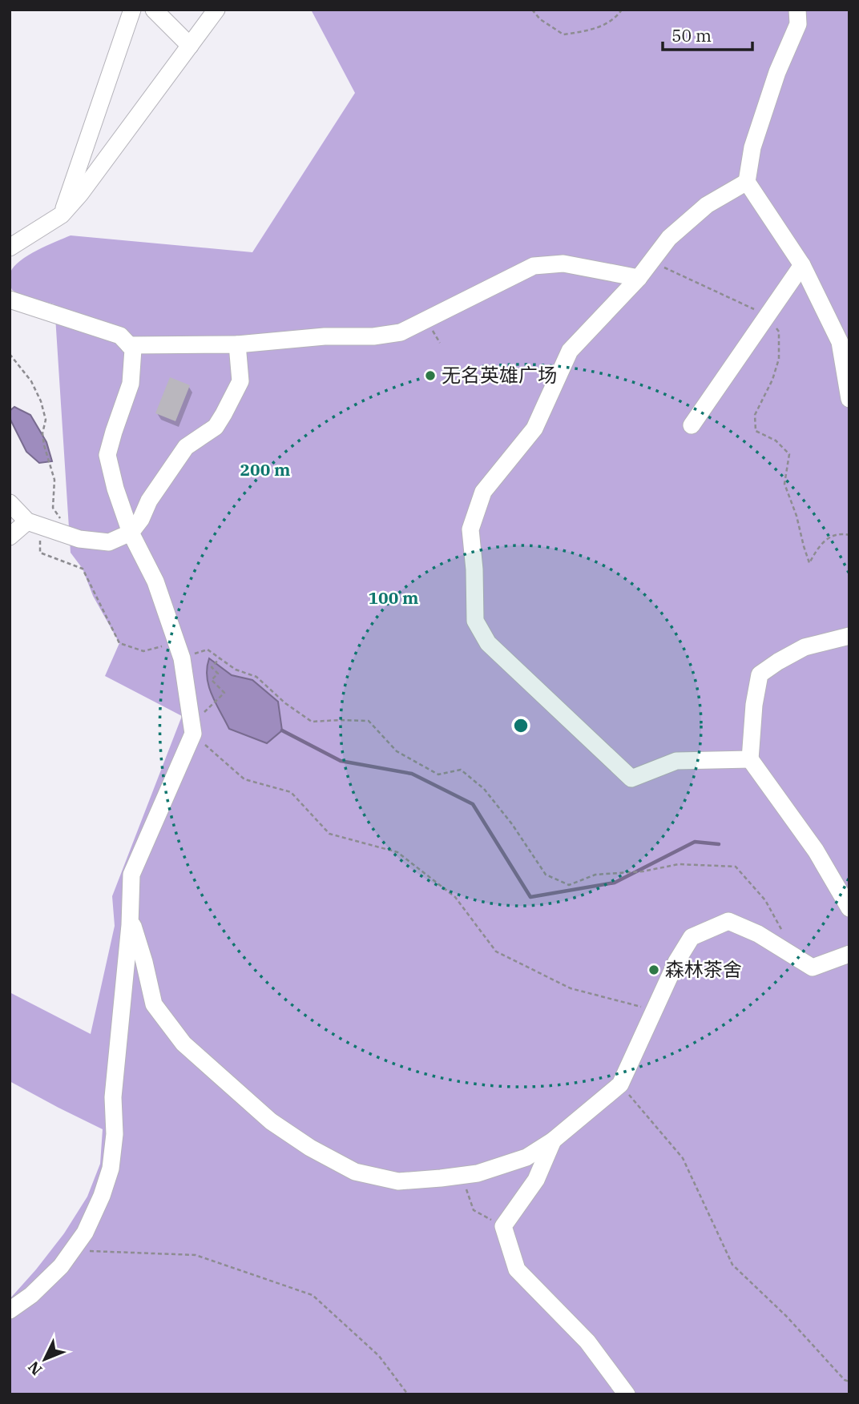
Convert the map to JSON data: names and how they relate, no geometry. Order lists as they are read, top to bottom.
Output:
{
  "places": ["无名英雄广场", "森林茶舍"],
  "scale_bar": "50 m",
  "north": "bottom left",
  "rings": ["200 m", "100 m"]
}
